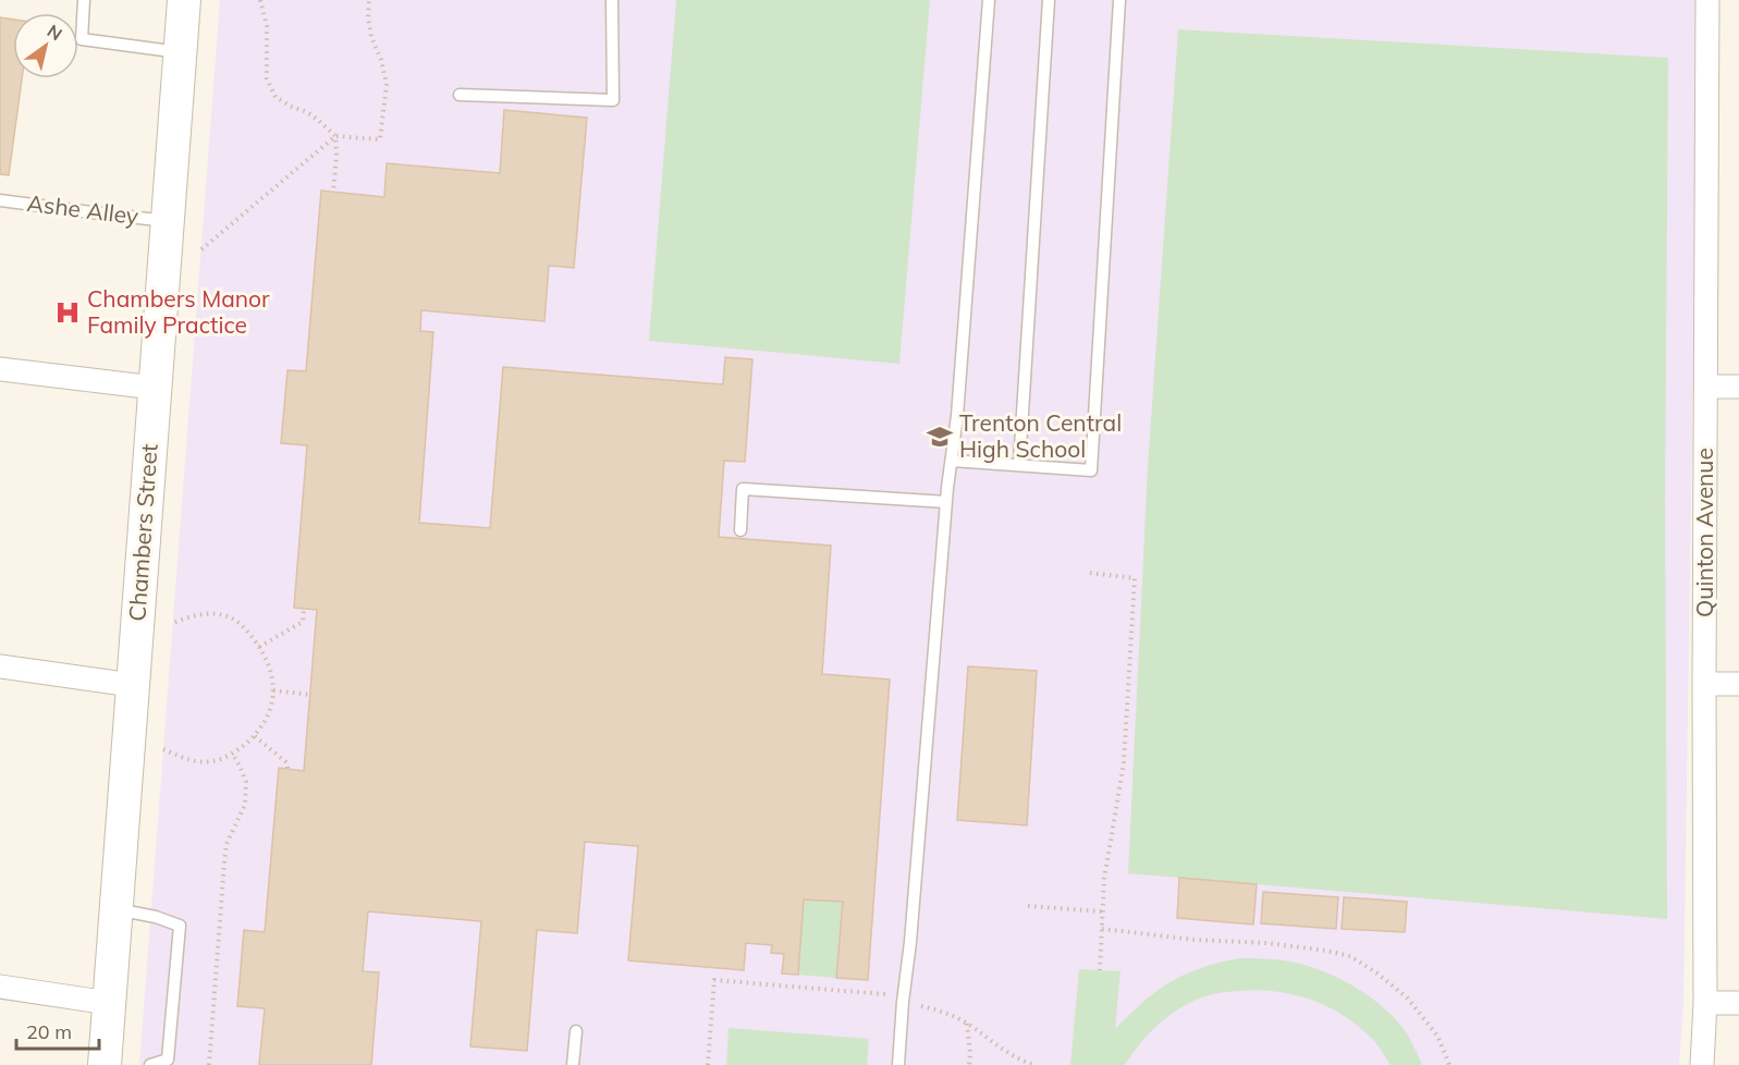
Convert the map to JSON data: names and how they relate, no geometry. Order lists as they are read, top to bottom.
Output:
{
  "streets": {
    "street": ["Chambers Street", "Quinton Avenue"],
    "lane": ["Ashe Alley"]
  },
  "crossings": [
    ["Ashe Alley", "Chambers Street"]
  ],
  "places": {
    "hospital": ["Chambers Manor Family Practice"],
    "school or university": ["Trenton Central High School"]
  },
  "scale_bar": "20 m",
  "north": "top right"
}
